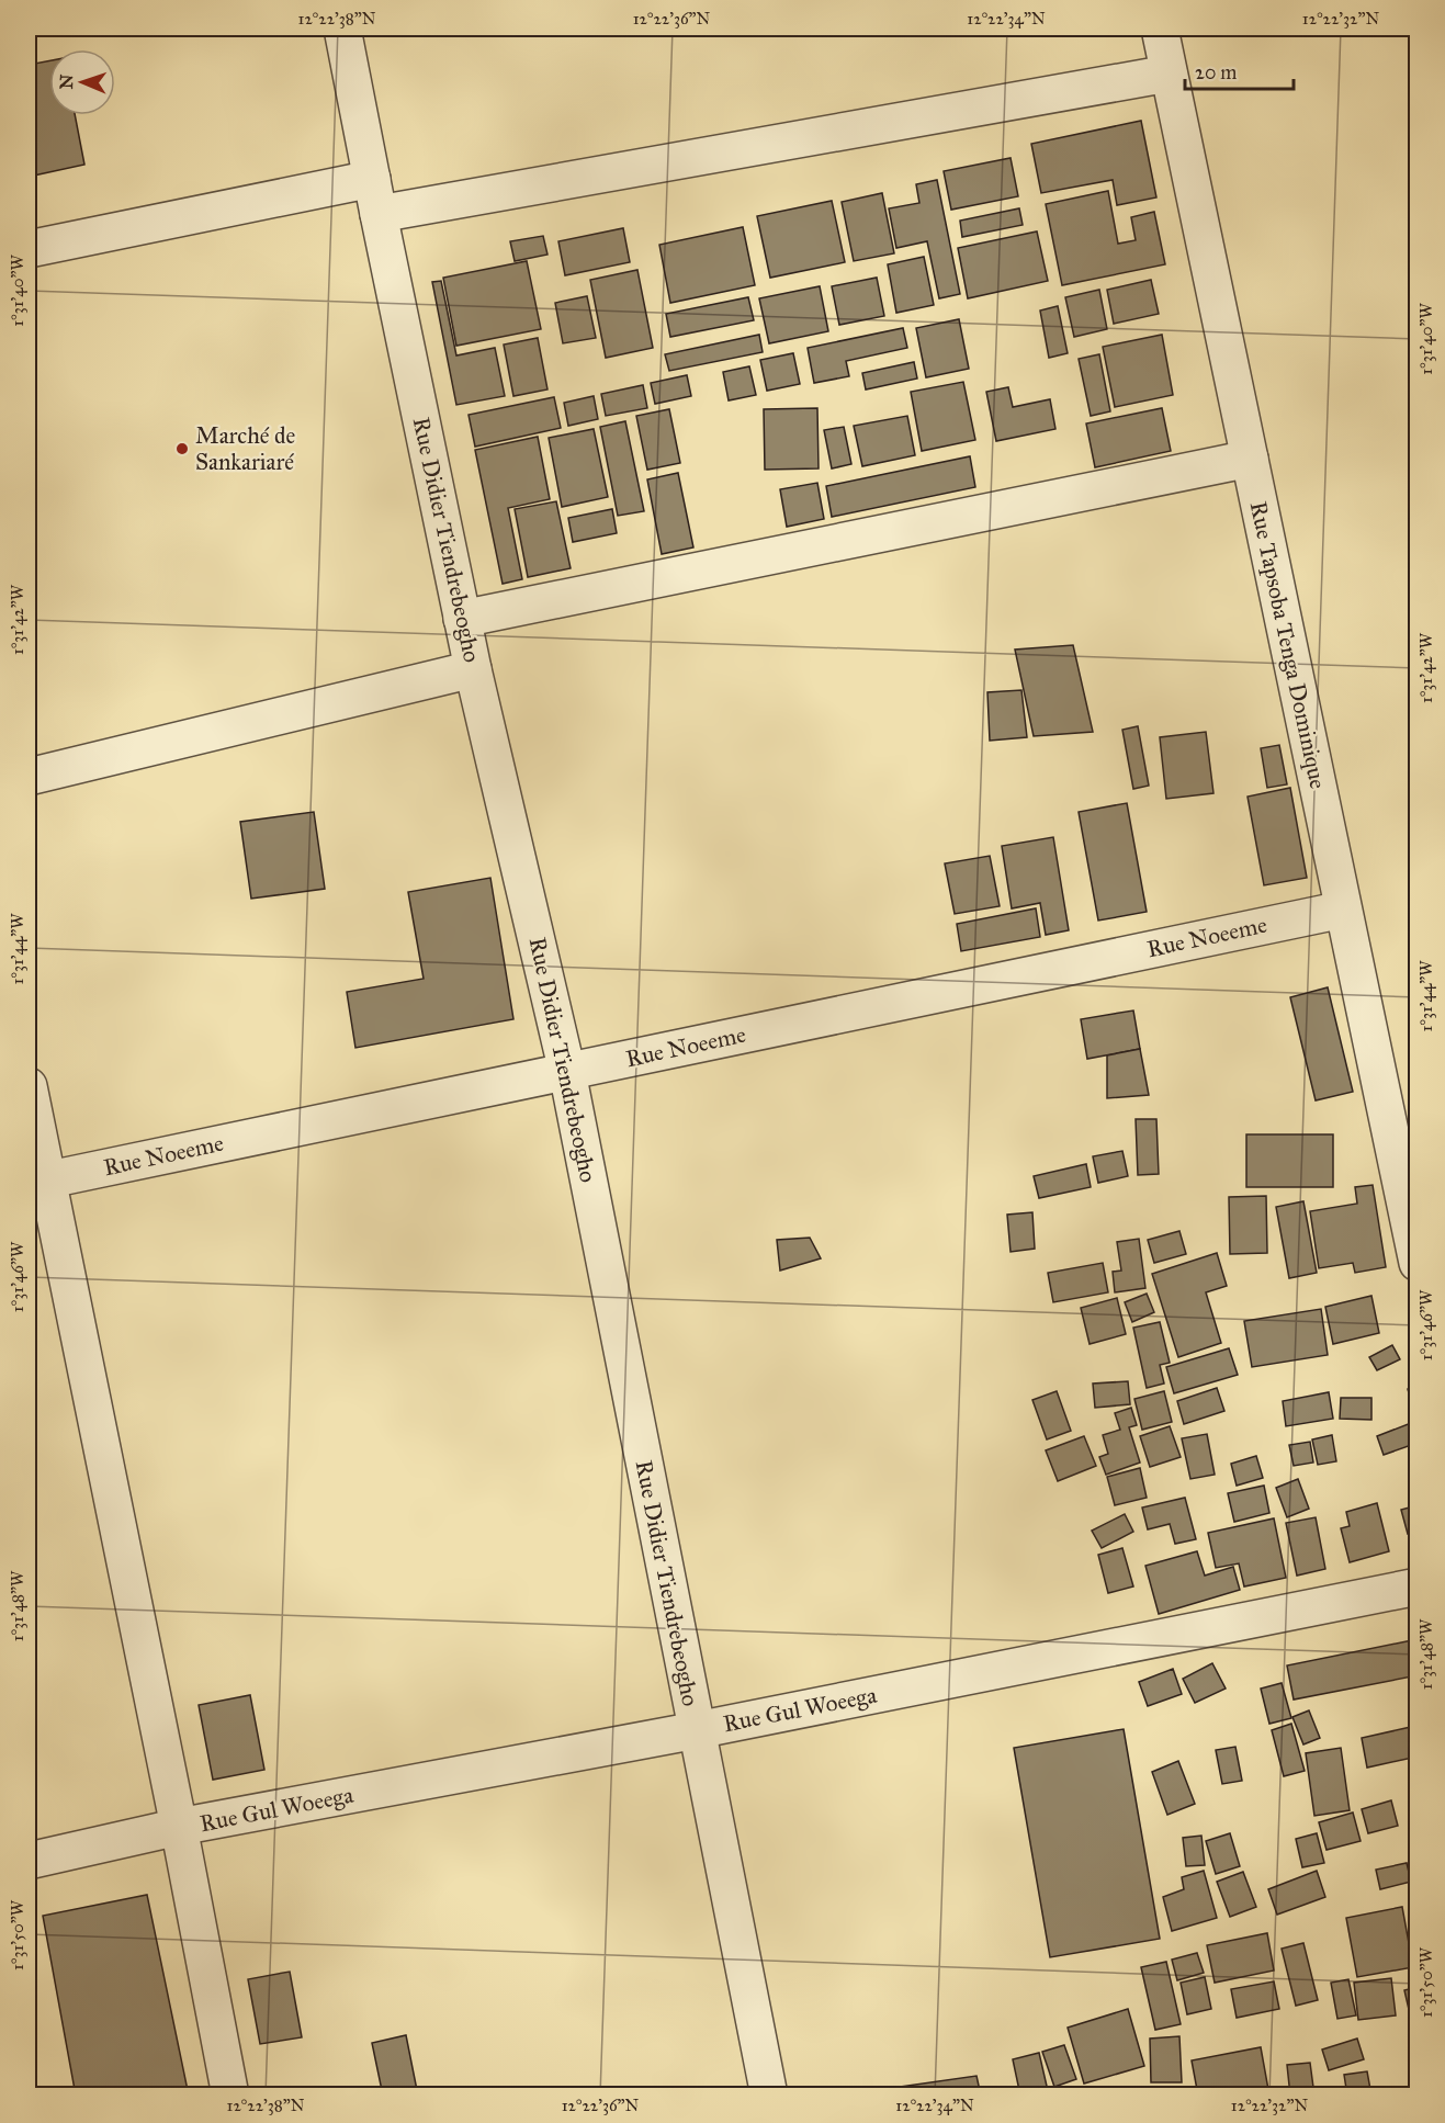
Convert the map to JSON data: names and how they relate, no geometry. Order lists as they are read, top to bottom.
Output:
{
  "streets": {
    "street": [
      "Rue Didier Tiendrebeogho",
      "Rue Tapsoba Tenga Dominique",
      "Rue Noeeme",
      "Rue Gul Woeega"
    ]
  },
  "crossings": [
    ["Rue Didier Tiendrebeogho", "Rue Noeeme"],
    ["Rue Didier Tiendrebeogho", "Rue Gul Woeega"],
    ["Rue Tapsoba Tenga Dominique", "Rue Noeeme"]
  ],
  "places": ["Marché de Sankariaré"],
  "scale_bar": "20 m",
  "north": "left",
  "coordinates": [
    "12°22'38\"N",
    "12°22'36\"N",
    "12°22'34\"N",
    "12°22'32\"N",
    "1°31'40\"W",
    "1°31'42\"W",
    "1°31'44\"W",
    "1°31'46\"W",
    "1°31'48\"W",
    "1°31'50\"W"
  ]
}
